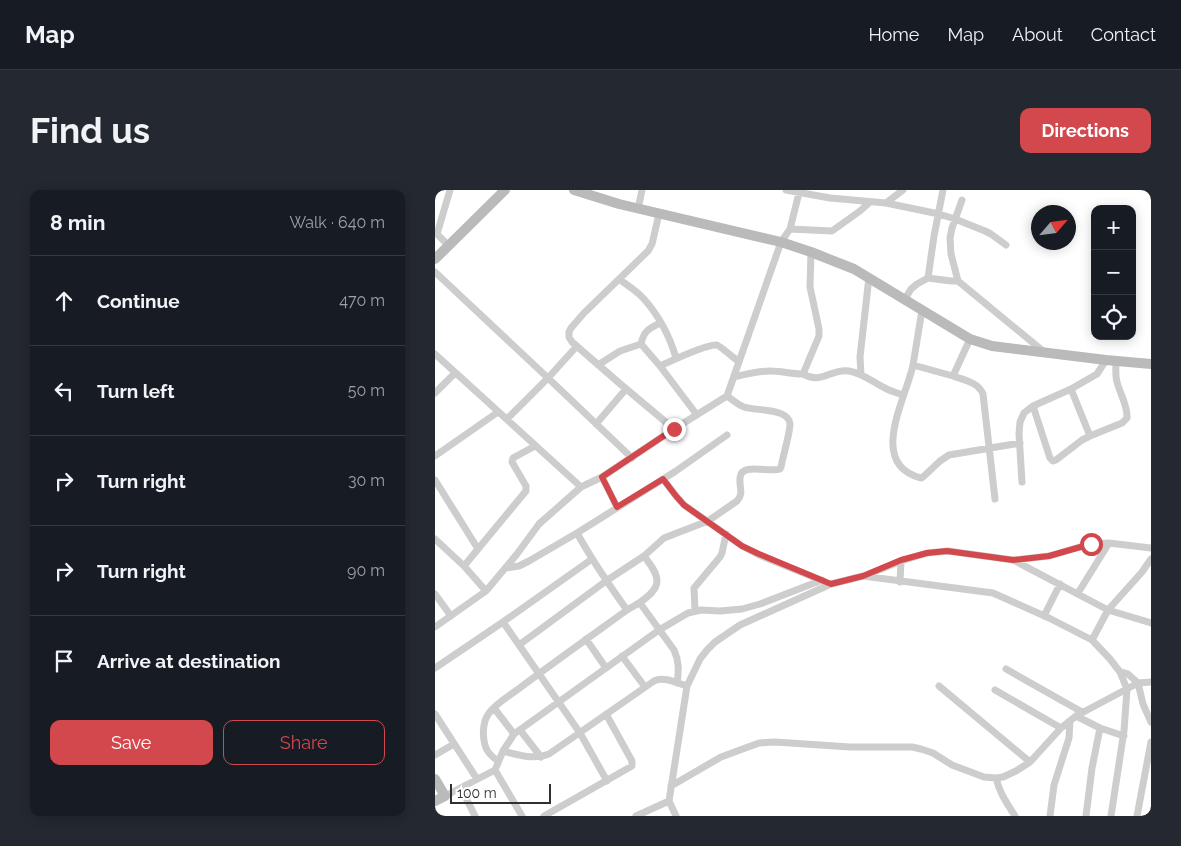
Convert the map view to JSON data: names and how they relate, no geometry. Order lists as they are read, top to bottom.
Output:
{
  "scale_bar": "100 m",
  "north": "top right",
  "page": {
    "header": "Map",
    "nav": [
      "Home",
      "Map",
      "About",
      "Contact"
    ],
    "buttons": [
      "Directions",
      ["Save", "Share"]
    ],
    "title": "Find us",
    "heading": ["8 min", "Walk · 640 m"],
    "map_buttons": ["+", "−"],
    "list": [
      ["Continue", "470 m"],
      ["Turn left", "50 m"],
      ["Turn right", "30 m"],
      ["Turn right", "90 m"],
      "Arrive at destination"
    ],
    "scale": "100 m"
  }
}
